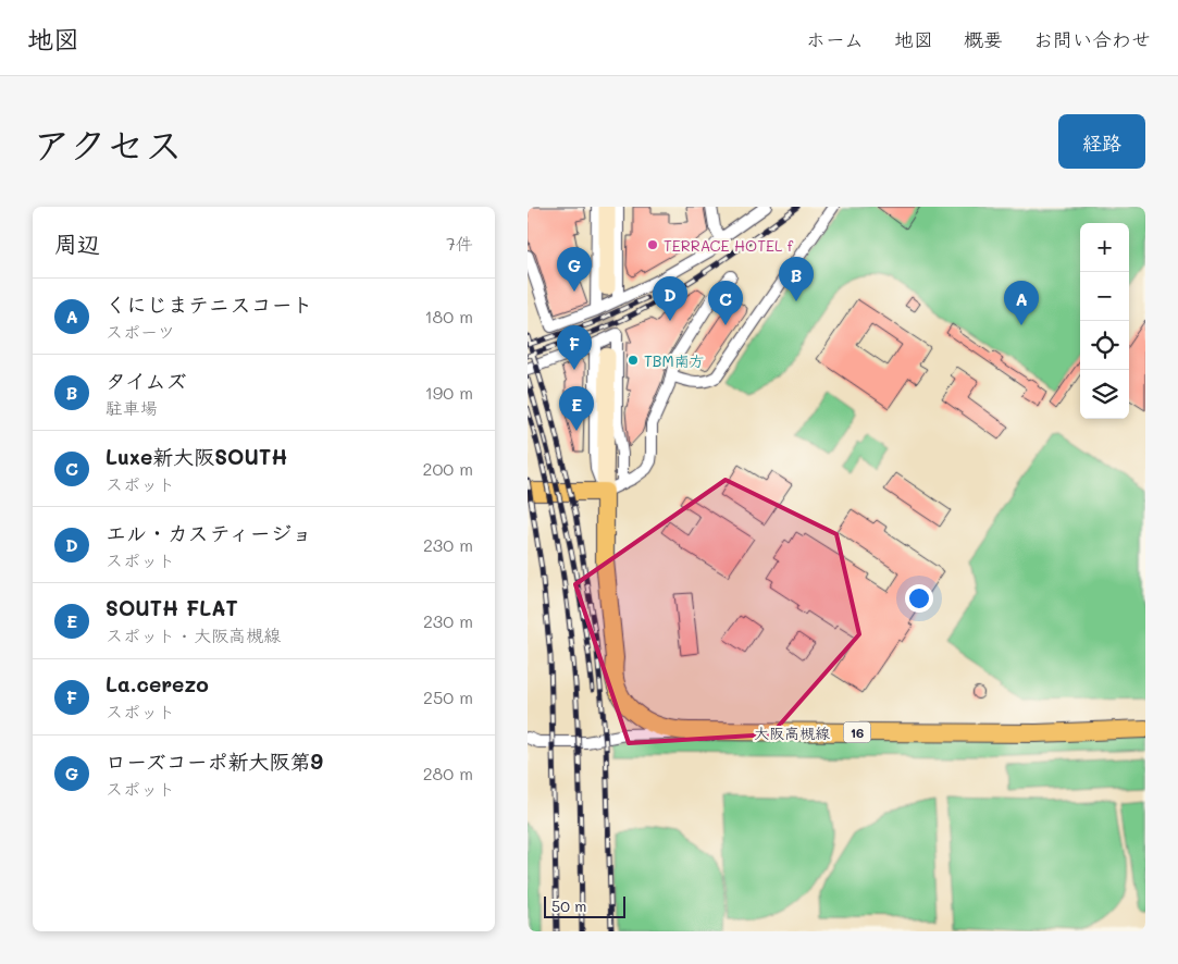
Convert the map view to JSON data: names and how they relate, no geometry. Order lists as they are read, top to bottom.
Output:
{
  "streets": {
    "main road": ["大阪高槻線", "16"]
  },
  "places": ["TERRACE HOTEL f", "TBM南方"],
  "scale_bar": "50 m",
  "page": {
    "header": "地図",
    "nav": [
      "ホーム",
      "地図",
      "概要",
      "お問い合わせ"
    ],
    "title": "アクセス",
    "buttons": "経路",
    "heading": ["周辺", "7件"],
    "map_buttons": ["+", "−"],
    "pins": [
      "G",
      "B",
      "D",
      "A",
      "C",
      "F",
      "E"
    ],
    "list": [
      {
        "mark": "A",
        "name": "くにじまテニスコート",
        "note": "スポーツ",
        "value": "180 m"
      },
      {
        "mark": "B",
        "name": "タイムズ",
        "note": "駐車場",
        "value": "190 m"
      },
      {
        "mark": "C",
        "name": "Luxe新大阪SOUTH",
        "note": "スポット",
        "value": "200 m"
      },
      {
        "mark": "D",
        "name": "エル・カスティージョ",
        "note": "スポット",
        "value": "230 m"
      },
      {
        "mark": "E",
        "name": "SOUTH FLAT",
        "note": "スポット · 大阪高槻線",
        "value": "230 m"
      },
      {
        "mark": "F",
        "name": "La.cerezo",
        "note": "スポット",
        "value": "250 m"
      },
      {
        "mark": "G",
        "name": "ローズコーポ新大阪第9",
        "note": "スポット",
        "value": "280 m"
      }
    ],
    "scale": "50 m"
  }
}
